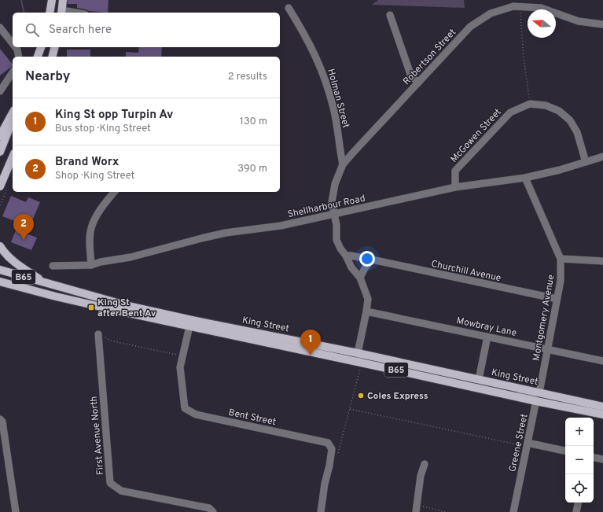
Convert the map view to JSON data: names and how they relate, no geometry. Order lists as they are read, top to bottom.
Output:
{
  "streets": {
    "main road": ["B65", "King Street"],
    "street": [
      "Robertson Street",
      "Holman Street",
      "McGowen Street",
      "Shellharbour Road",
      "Churchill Avenue",
      "Montgomery Avenue",
      "Mowbray Lane",
      "Bent Street",
      "First Avenue North",
      "Greene Street"
    ]
  },
  "crossings": [
    ["Robertson Street", "Holman Street"],
    ["Robertson Street", "Shellharbour Road"],
    ["Robertson Street", "Churchill Avenue"],
    ["Robertson Street", "King Street"],
    ["Robertson Street", "Mowbray Lane"],
    ["McGowen Street", "Shellharbour Road"],
    ["Shellharbour Road", "Montgomery Avenue"],
    ["Churchill Avenue", "Montgomery Avenue"],
    ["Montgomery Avenue", "King Street"],
    ["Montgomery Avenue", "Mowbray Lane"],
    ["King Street", "Bent Street"],
    ["King Street", "Greene Street"]
  ],
  "places": {
    "transit": ["King St after Bent Av"],
    "other": ["Coles Express"]
  },
  "north": "left",
  "page": {
    "search": "Search here",
    "heading": ["Nearby", "2 results"],
    "list": [
      {
        "mark": "1",
        "name": "King St opp Turpin Av",
        "note": "Bus stop · King Street",
        "value": "130 m"
      },
      {
        "mark": "2",
        "name": "Brand Worx",
        "note": "Shop · King Street",
        "value": "390 m"
      }
    ],
    "pins": ["2", "1"],
    "map_buttons": ["+", "−"]
  }
}
